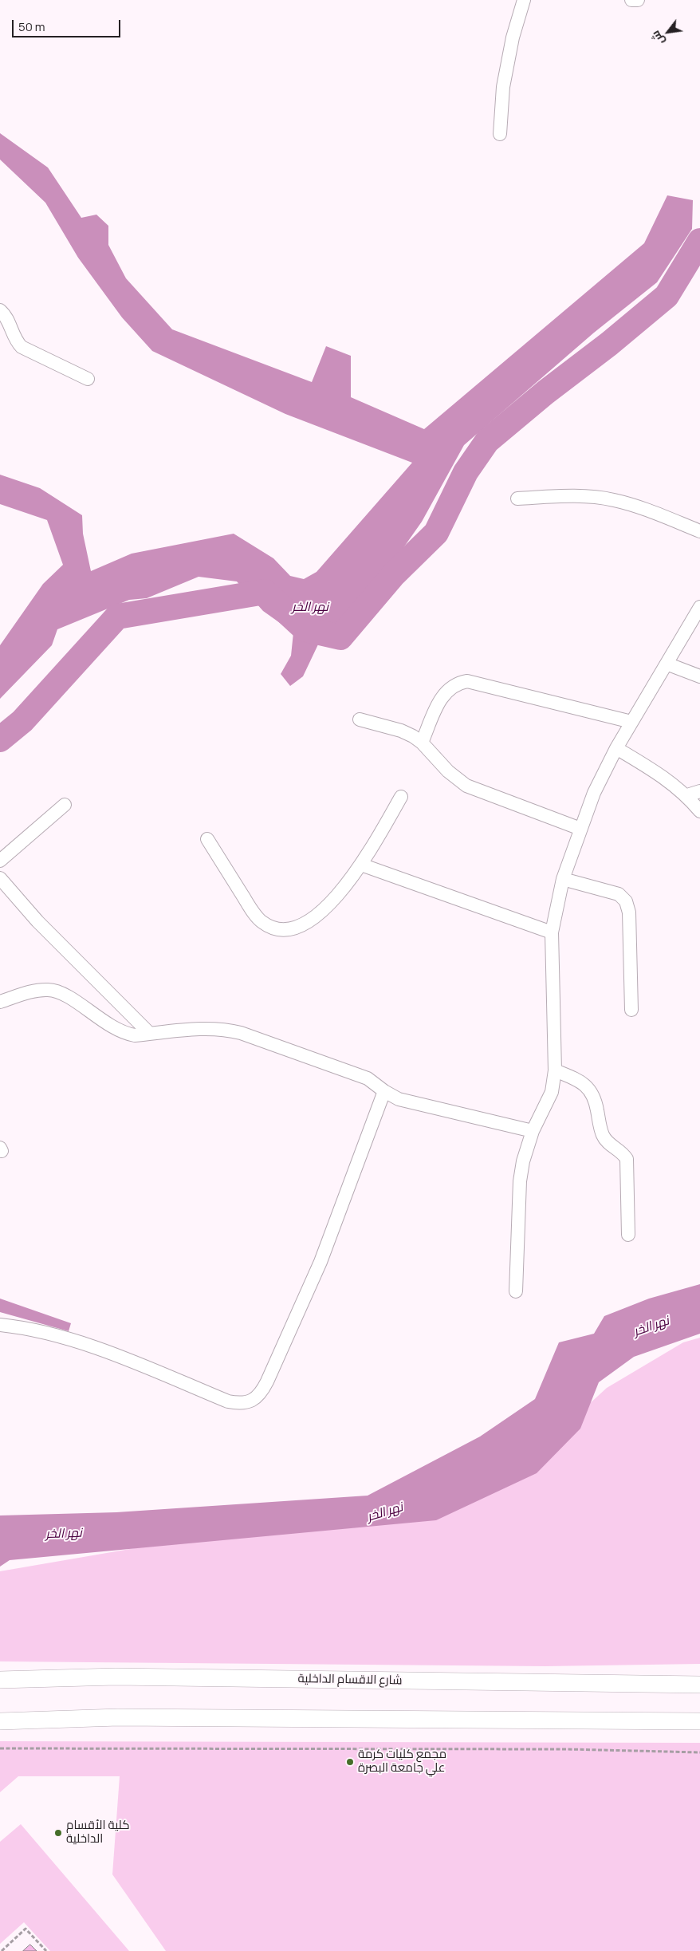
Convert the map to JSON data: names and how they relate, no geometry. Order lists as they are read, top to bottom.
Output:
{
  "streets": {
    "street": ["شارع الاقسام الداخلية"]
  },
  "water": ["نهر الخر"],
  "places": ["مجمع كليات كرمة علي جامعة البصرة", "كلية الأقسام الداخلية"],
  "scale_bar": "50 m",
  "north": "bottom left"
}
